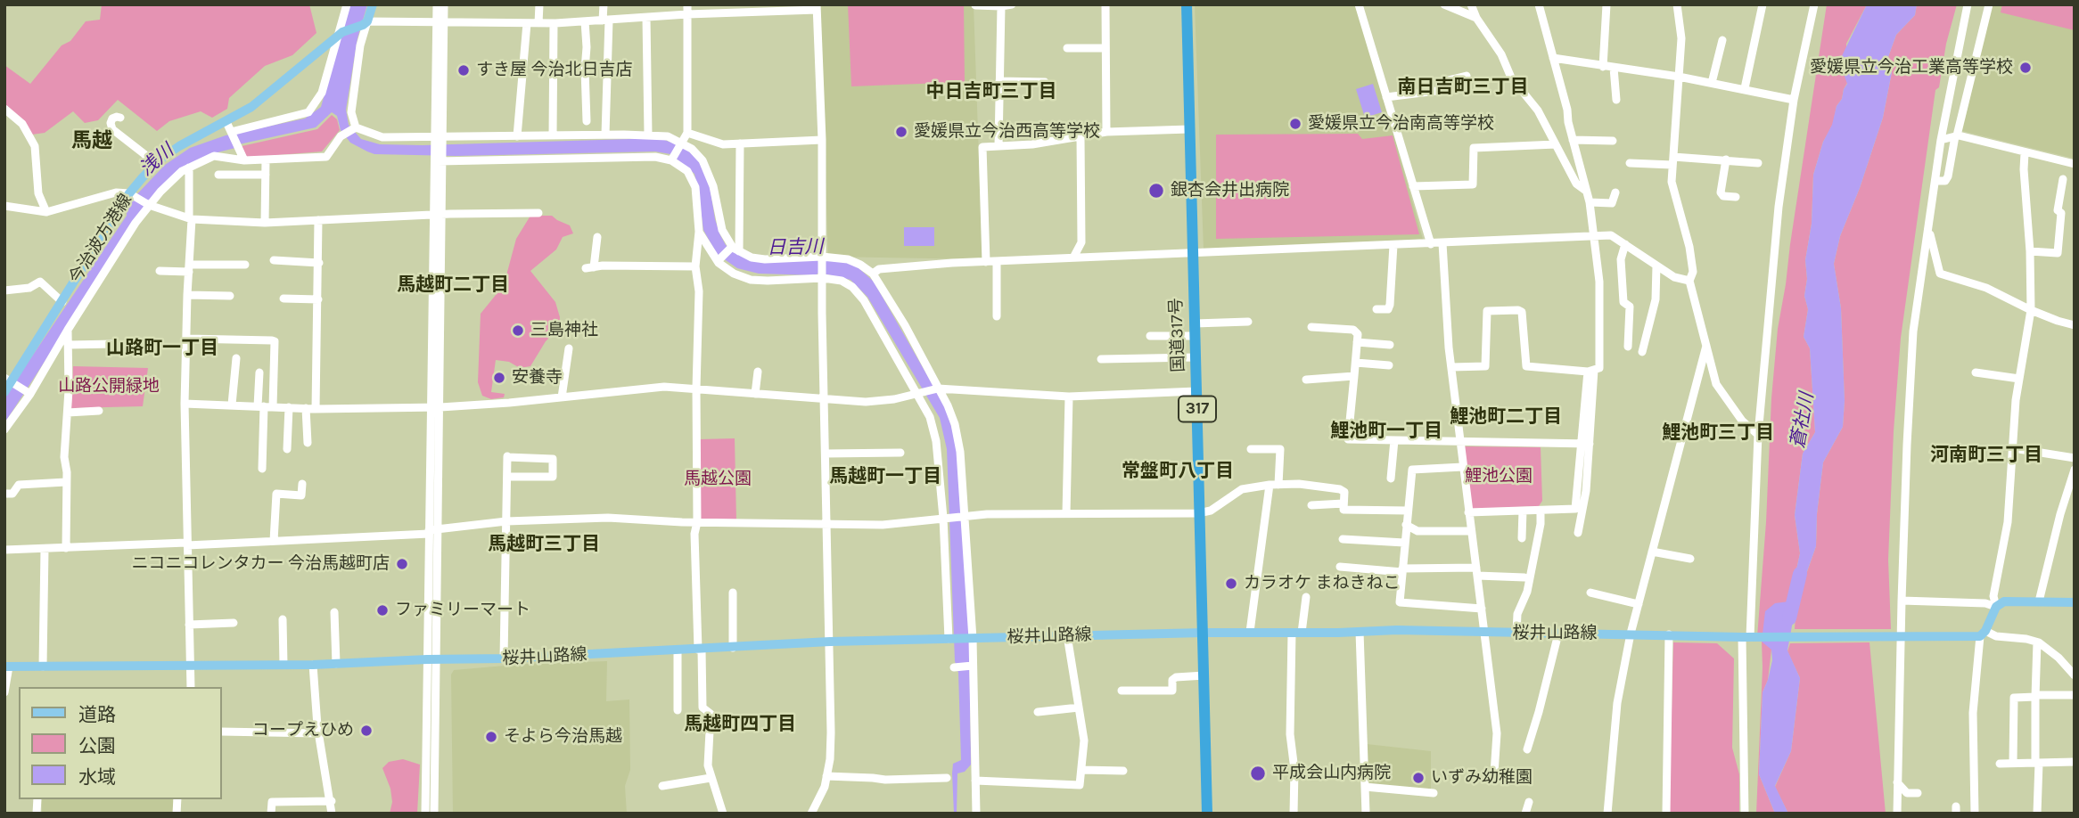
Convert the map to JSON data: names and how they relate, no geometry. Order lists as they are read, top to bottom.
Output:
{
  "streets": {
    "highway": ["国道317号", "317"],
    "main road": ["今治波方港線", "桜井山路線"]
  },
  "crossings": [
    ["国道317号", "桜井山路線"]
  ],
  "districts": [
    "南日吉町三丁目",
    "中日吉町三丁目",
    "馬越",
    "馬越町二丁目",
    "山路町一丁目",
    "鯉池町二丁目",
    "鯉池町一丁目",
    "鯉池町三丁目",
    "河南町三丁目",
    "常盤町八丁目",
    "馬越町一丁目",
    "馬越町三丁目",
    "馬越町四丁目"
  ],
  "water": ["浅川", "日吉川", "蒼社川"],
  "parks": ["山路公開緑地", "鯉池公園", "馬越公園"],
  "places": [
    "愛媛県立今治工業高等学校",
    "すき屋 今治北日吉店",
    "愛媛県立今治南高等学校",
    "愛媛県立今治西高等学校",
    "銀杏会井出病院",
    "三島神社",
    "安養寺",
    "ニコニコレンタカー 今治馬越町店",
    "カラオケ まねきねこ",
    "ファミリーマート",
    "コープえひめ",
    "そよら今治馬越",
    "平成会山内病院",
    "いずみ幼稚園"
  ],
  "legend": ["道路", "公園", "水域"]
}
